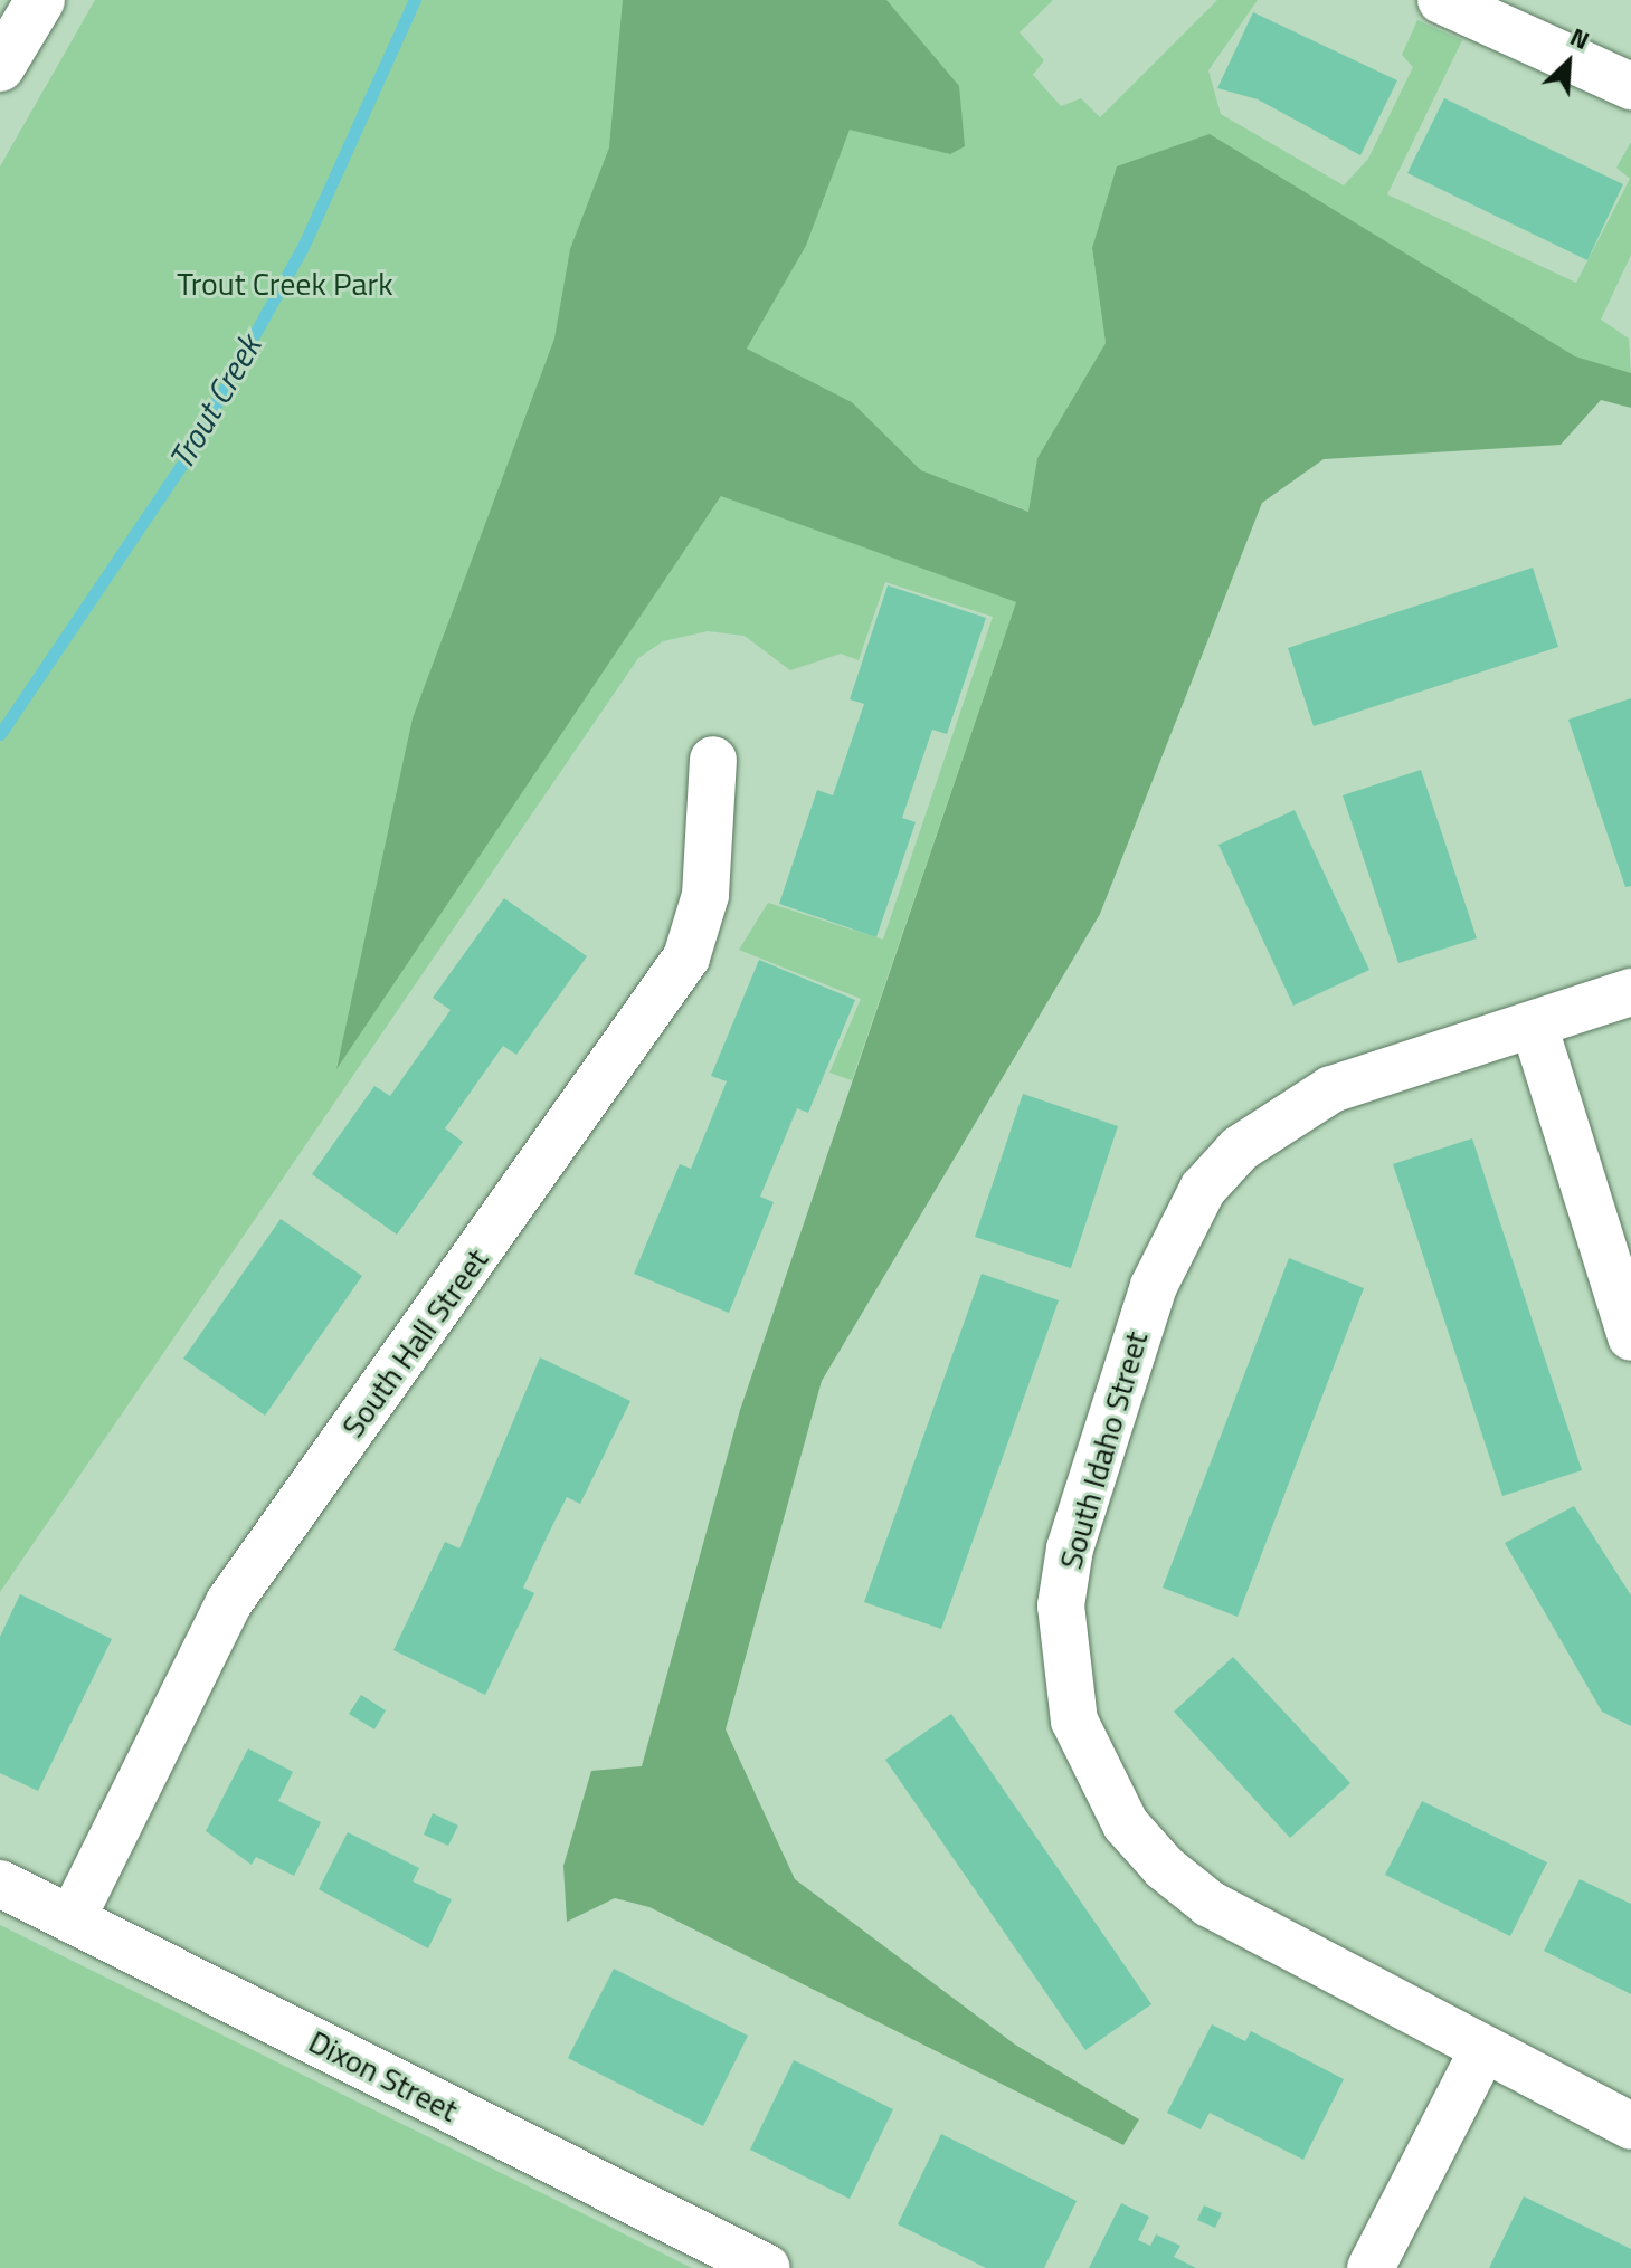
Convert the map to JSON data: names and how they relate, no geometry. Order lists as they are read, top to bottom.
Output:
{
  "streets": {
    "street": ["South Hall Street", "South Idaho Street", "Dixon Street"]
  },
  "crossings": [
    ["South Hall Street", "Dixon Street"]
  ],
  "water": ["Trout Creek"],
  "parks": ["Trout Creek Park"],
  "north": "top right"
}
